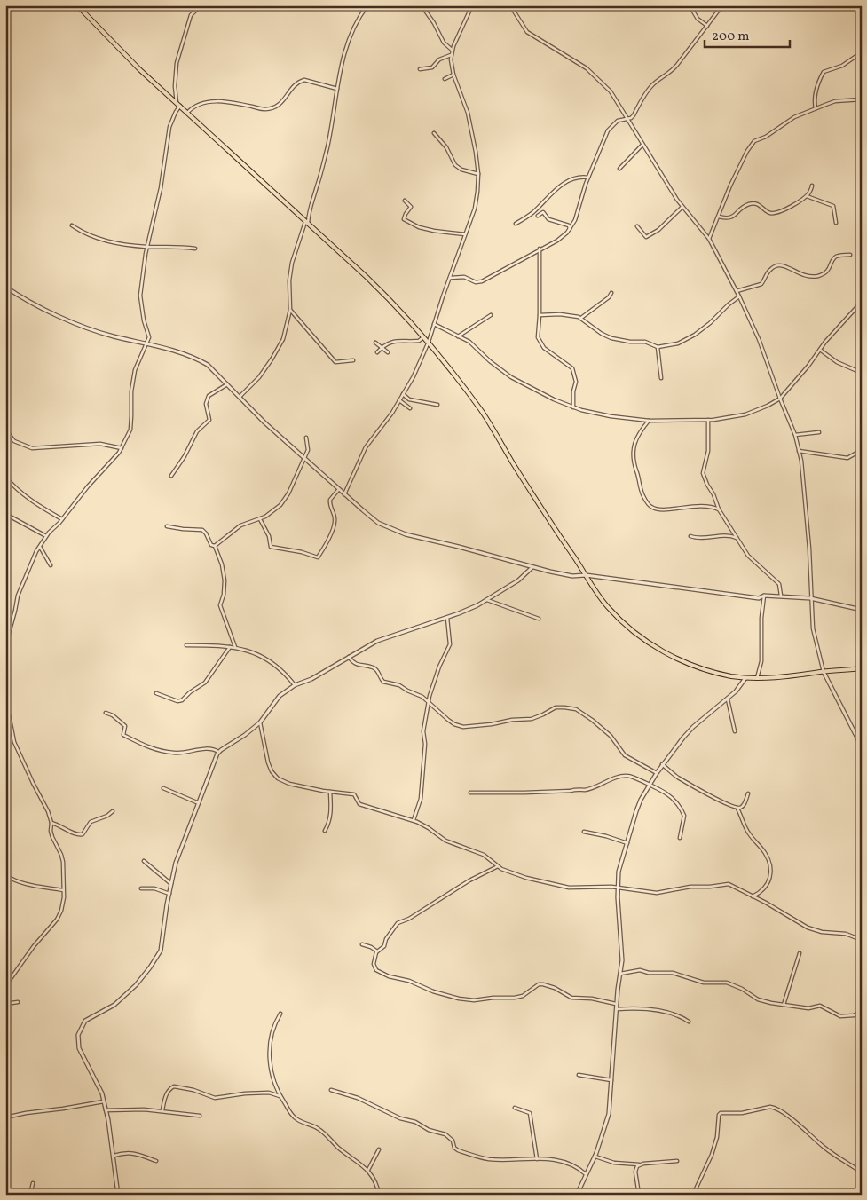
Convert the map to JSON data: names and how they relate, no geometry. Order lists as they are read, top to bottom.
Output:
{
  "scale_bar": "200 m"
}
